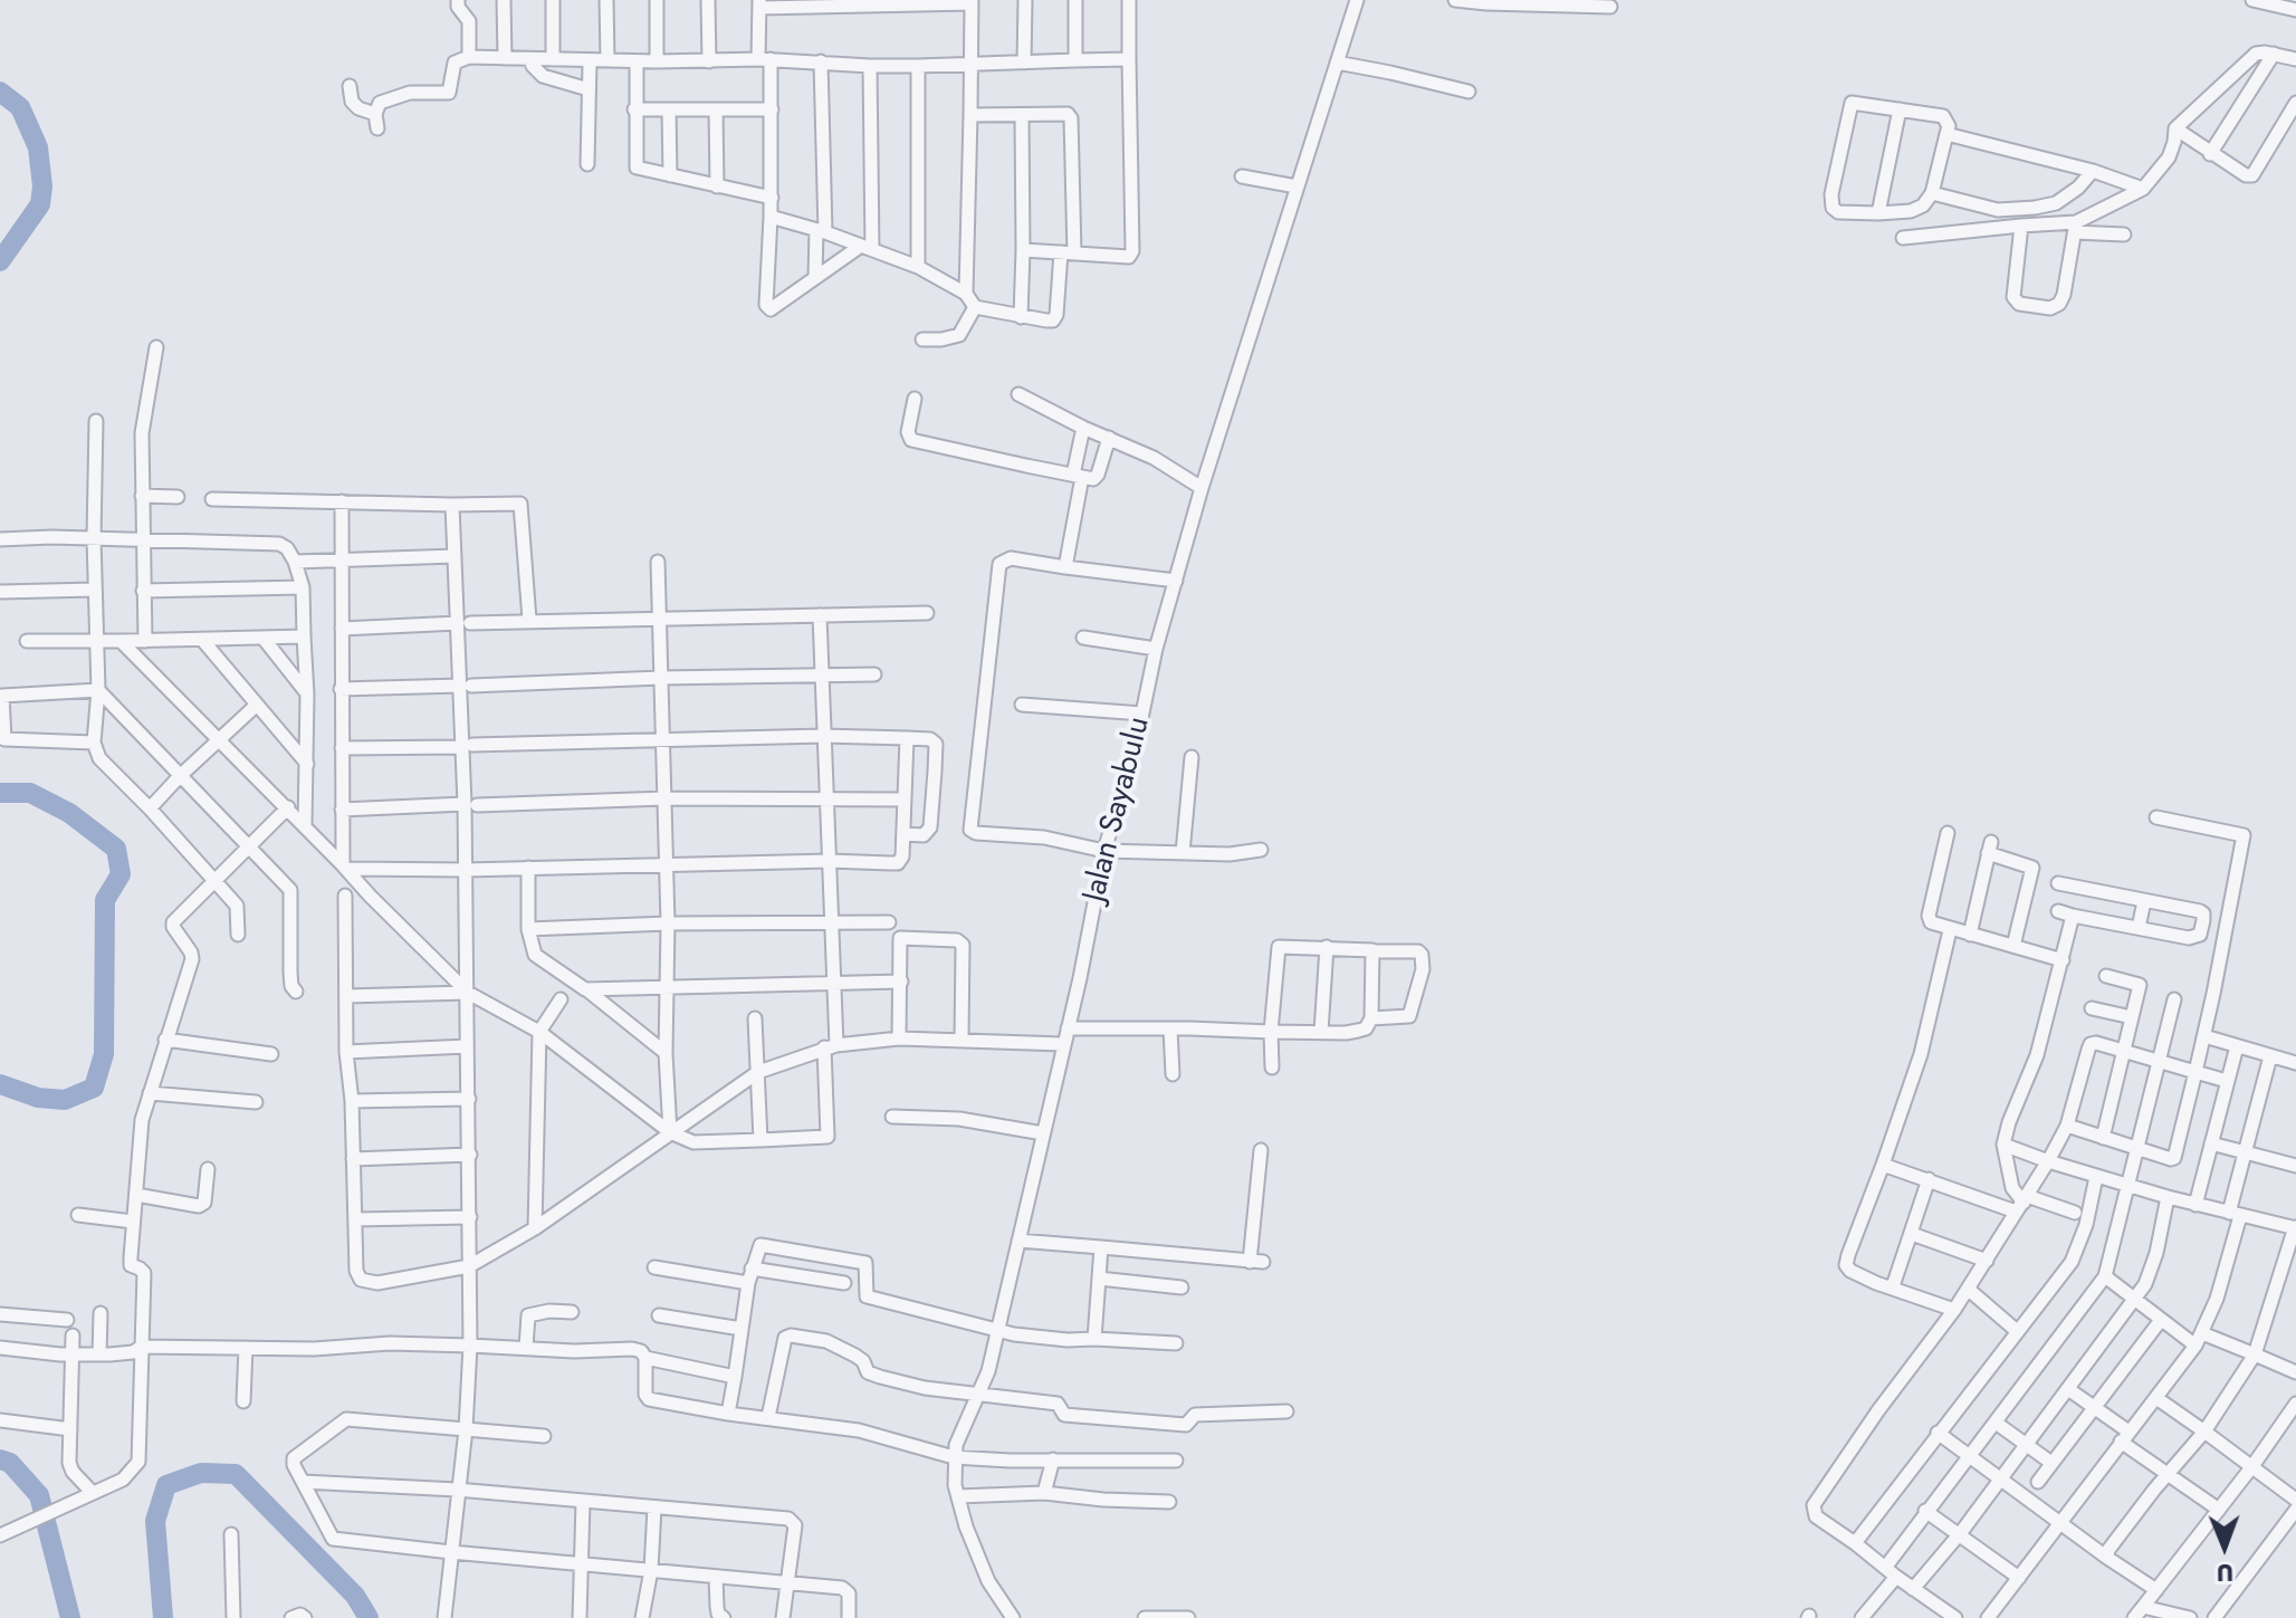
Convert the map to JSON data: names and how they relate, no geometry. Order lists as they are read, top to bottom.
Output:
{
  "streets": {
    "street": ["Jalan Sayabulu"]
  },
  "north": "bottom"
}
